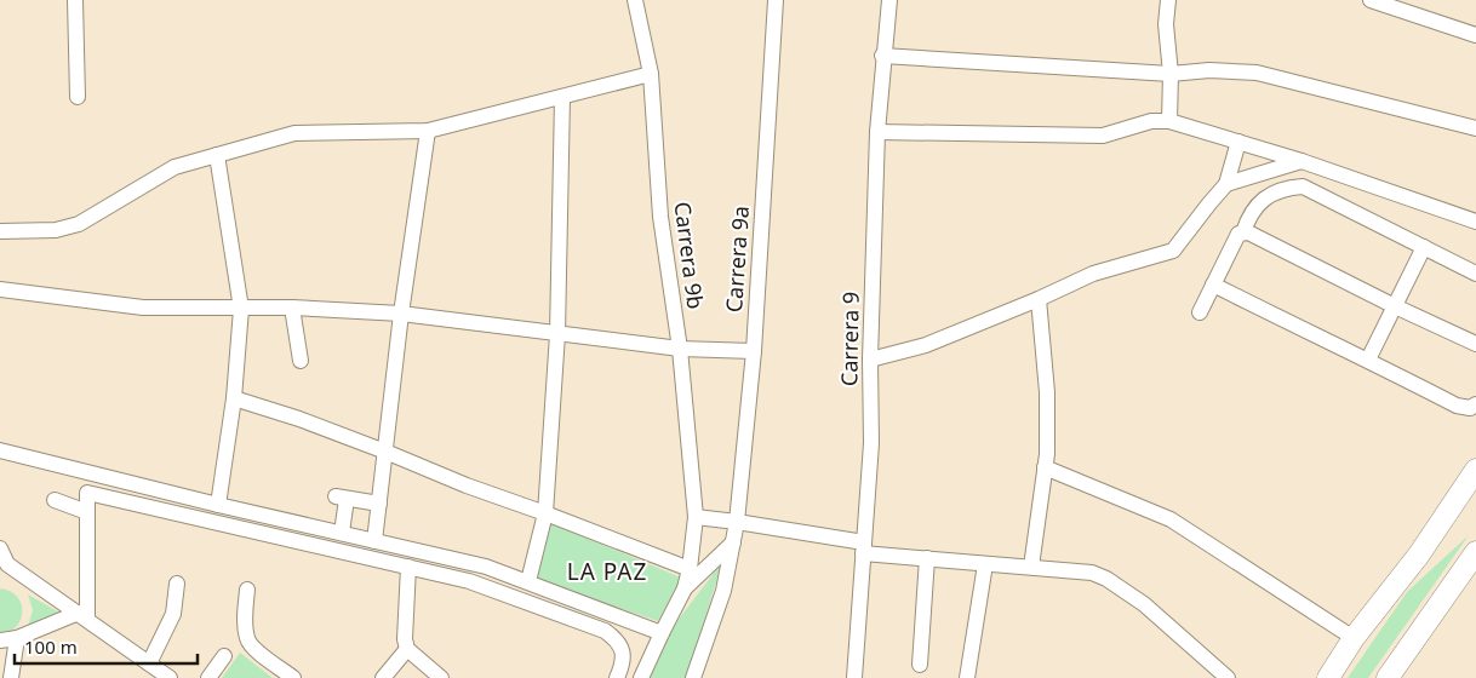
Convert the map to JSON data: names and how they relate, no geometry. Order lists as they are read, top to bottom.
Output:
{
  "streets": {
    "street": ["Carrera 9b", "Carrera 9a", "Carrera 9"]
  },
  "districts": ["LA PAZ"],
  "scale_bar": "100 m"
}
